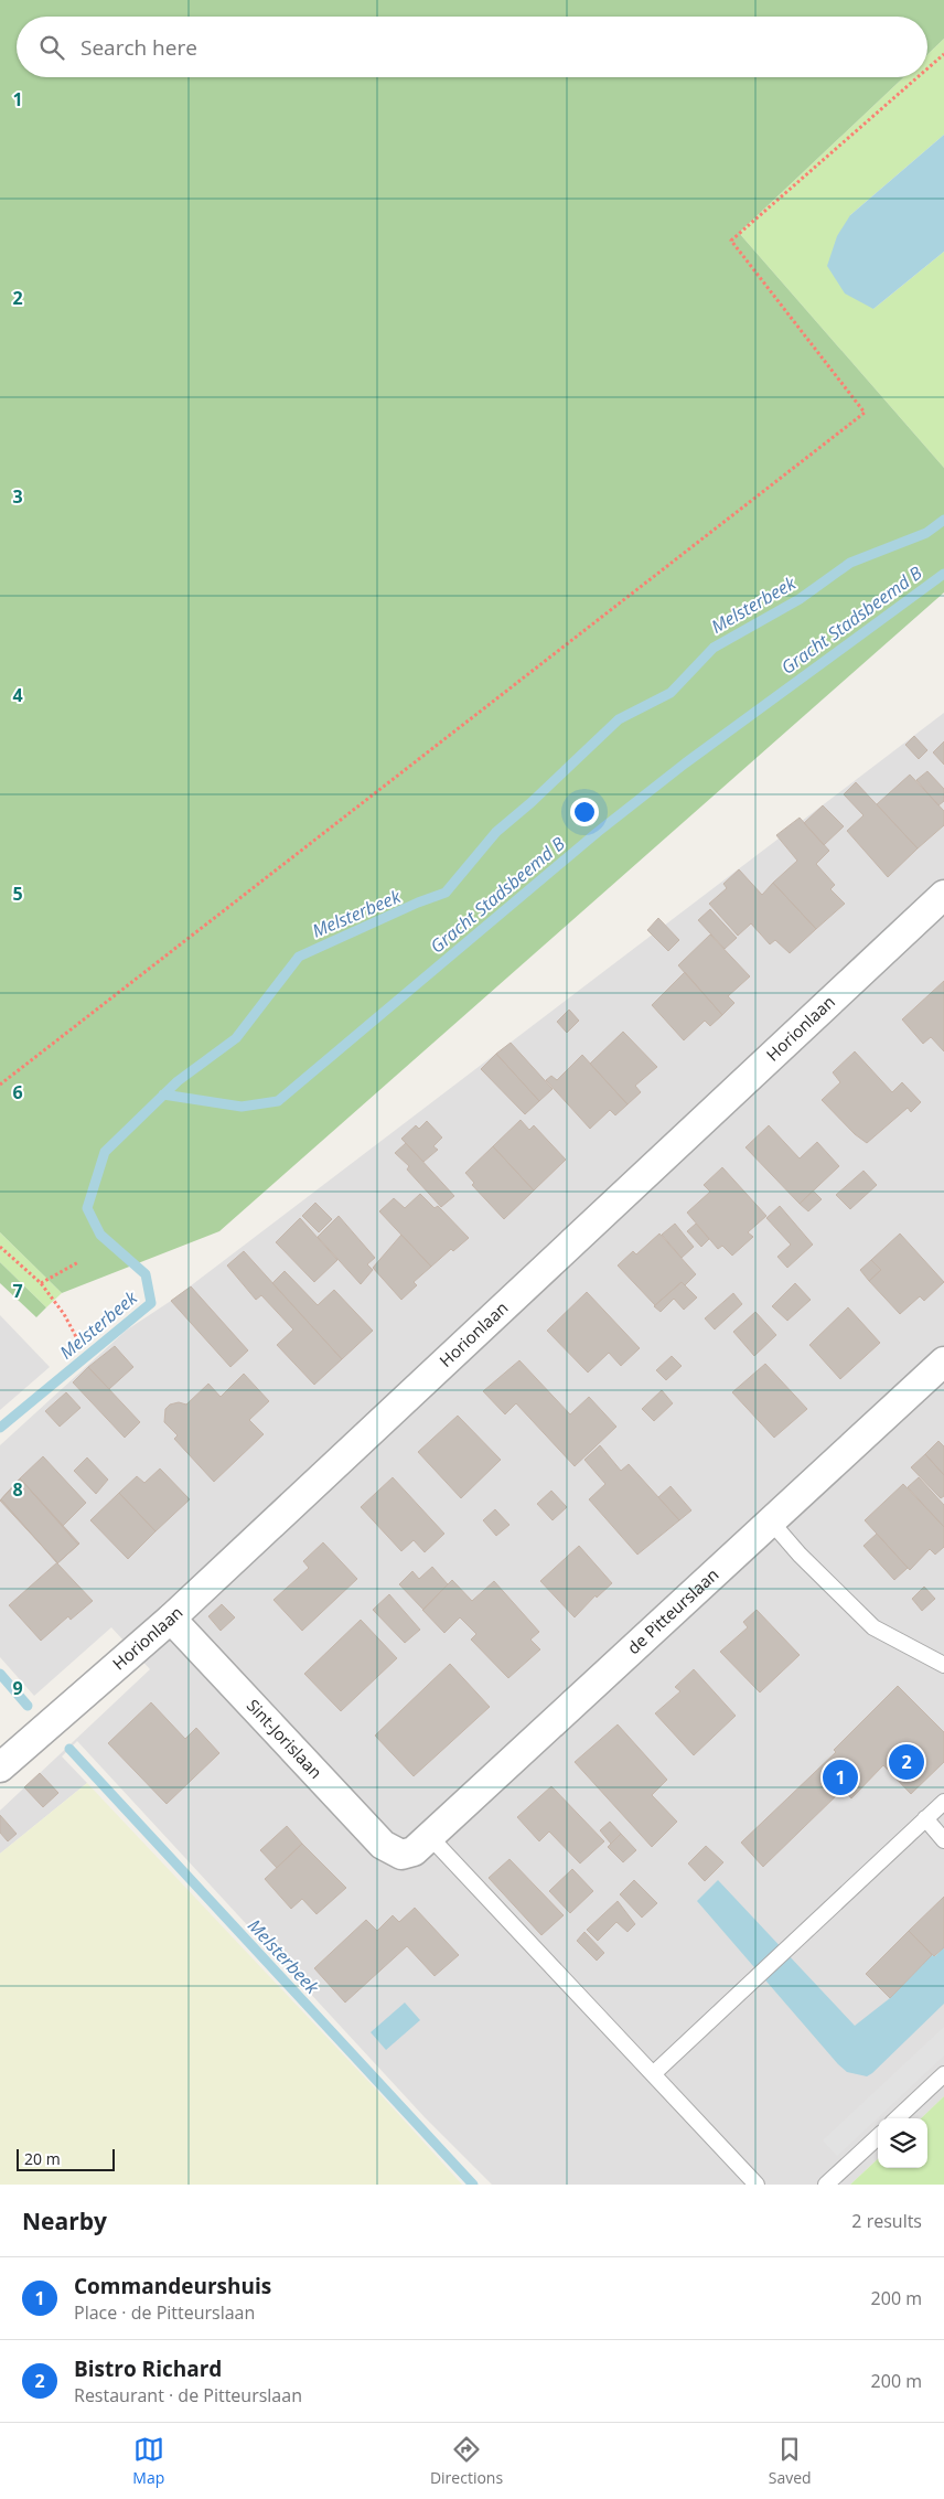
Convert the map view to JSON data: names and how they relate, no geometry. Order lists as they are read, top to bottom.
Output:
{
  "streets": {
    "street": ["Horionlaan", "de Pitteurslaan", "Sint-Jorislaan"]
  },
  "crossings": [
    ["Horionlaan", "Sint-Jorislaan"],
    ["de Pitteurslaan", "Sint-Jorislaan"]
  ],
  "water": ["Melsterbeek", "Gracht Stadsbeemd B"],
  "scale_bar": "20 m",
  "page": {
    "search": "Search here",
    "pins": ["2", "1"],
    "scale": "20 m",
    "heading": ["Nearby", "2 results"],
    "list": [
      {
        "mark": "1",
        "name": "Commandeurshuis",
        "note": "Place · de Pitteurslaan",
        "value": "200 m"
      },
      {
        "mark": "2",
        "name": "Bistro Richard",
        "note": "Restaurant · de Pitteurslaan",
        "value": "200 m"
      }
    ],
    "nav": ["Map", "Directions", "Saved"]
  },
  "grid": {
    "rows": [
      "1",
      "2",
      "3",
      "4",
      "5",
      "6",
      "7",
      "8",
      "9"
    ]
  }
}
